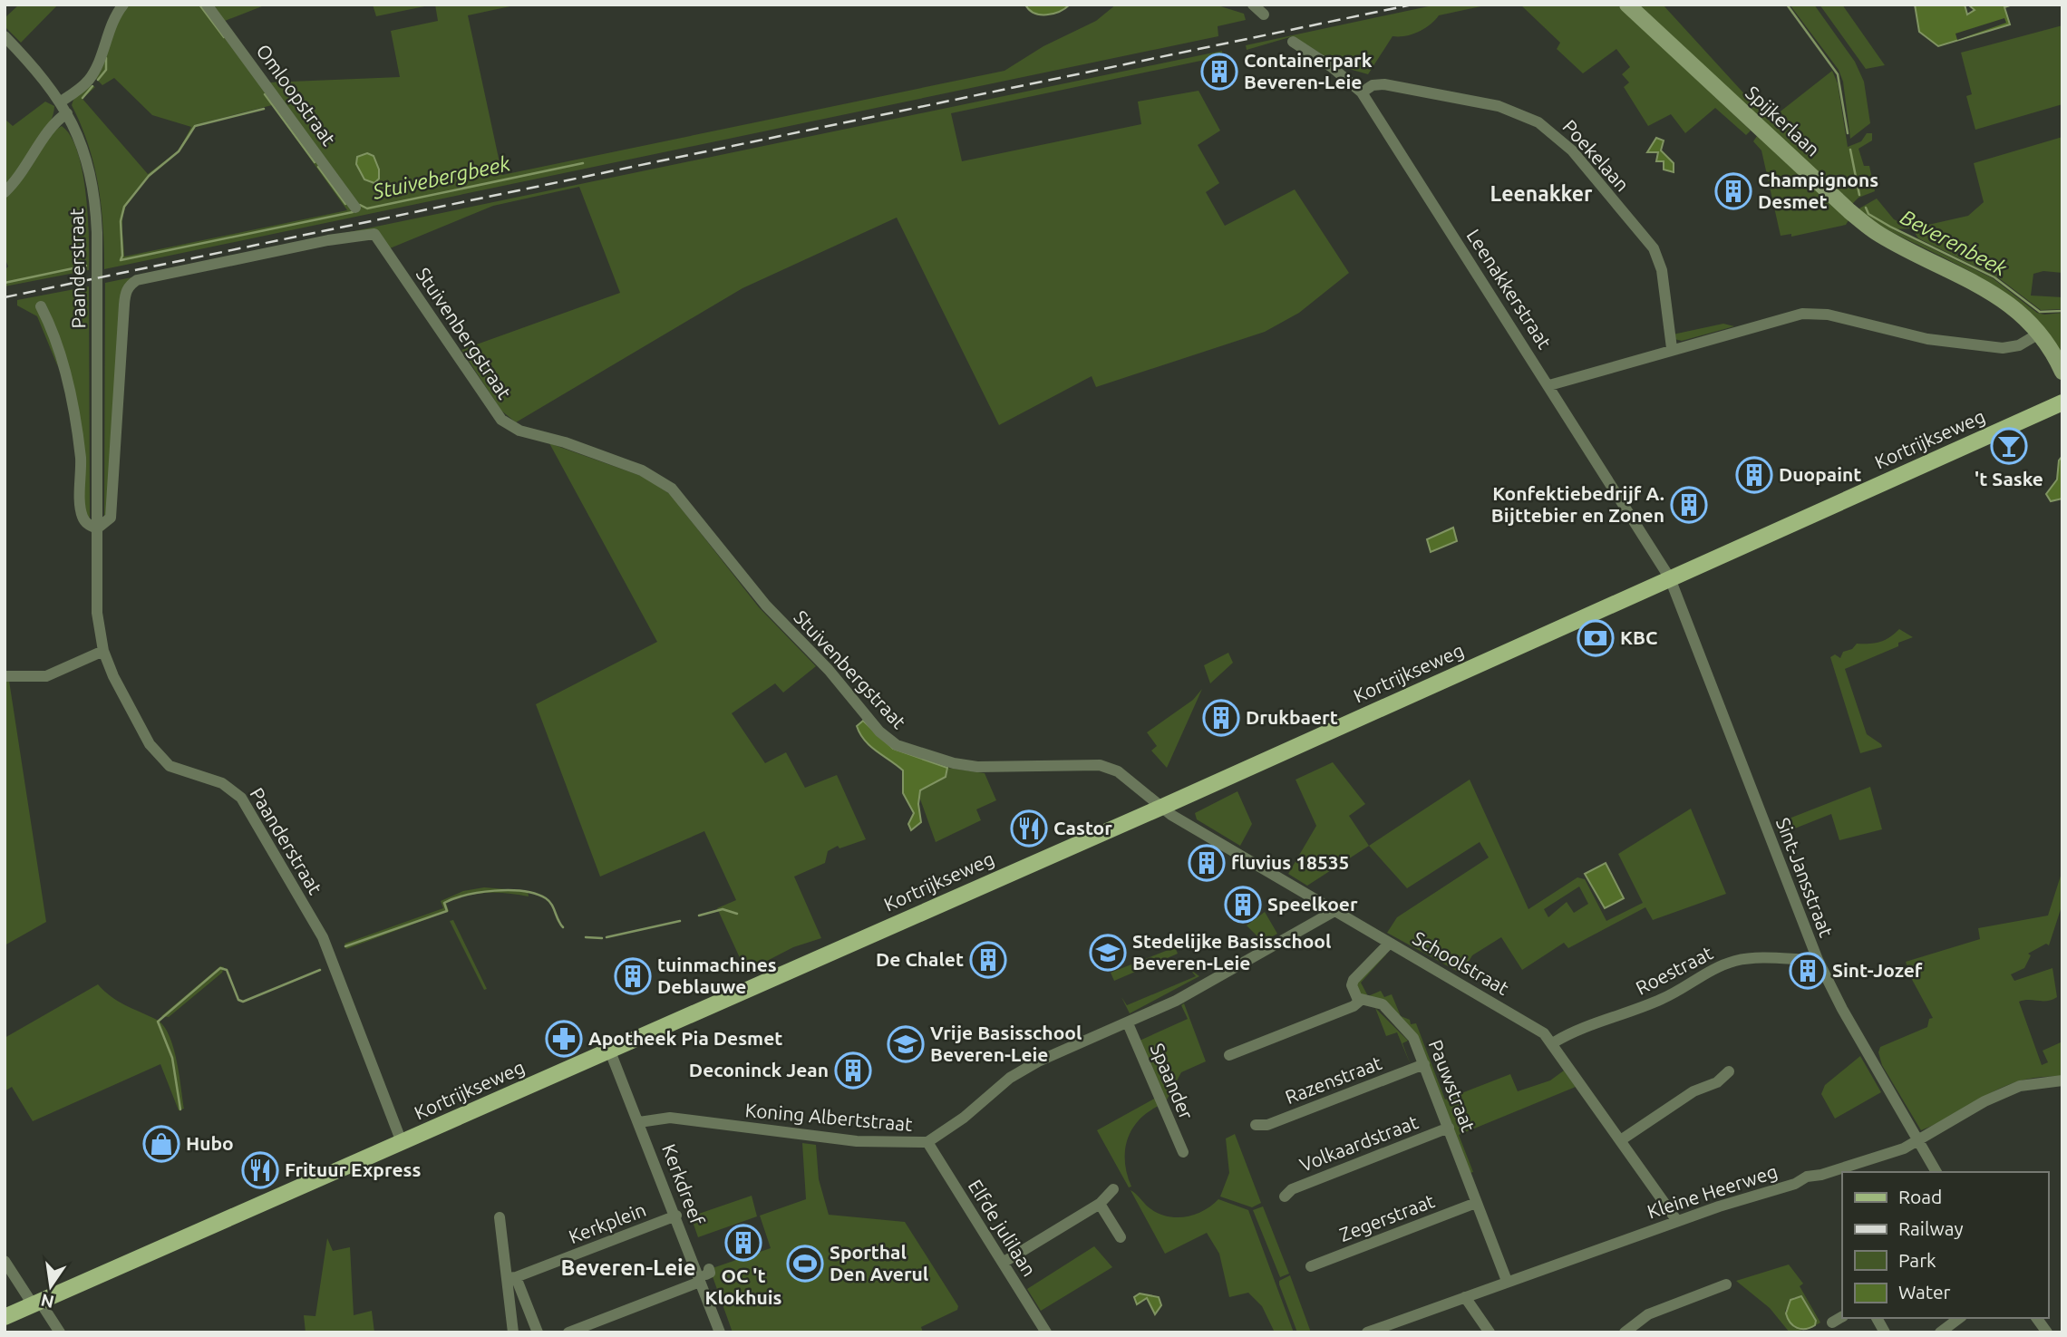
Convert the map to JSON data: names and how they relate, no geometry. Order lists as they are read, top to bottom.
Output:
{
  "streets": {
    "main road": ["Kortrijkseweg"],
    "street": [
      "Omloopstraat",
      "Spijkerlaan",
      "Poekelaan",
      "Paanderstraat",
      "Leenakkerstraat",
      "Stuivenbergstraat",
      "Sint-Jansstraat",
      "Schoolstraat",
      "Roestraat",
      "Razenstraat",
      "Spaander",
      "Pauwstraat",
      "Koning Albertstraat",
      "Volkaardstraat",
      "Kerkdreef",
      "Kleine Heerweg",
      "Zegerstraat",
      "Kerkplein",
      "Elfde julilaan"
    ]
  },
  "crossings": [
    ["Poekelaan", "Leenakkerstraat"],
    ["Paanderstraat", "Stuivenbergstraat"],
    ["Paanderstraat", "Kortrijkseweg"],
    ["Leenakkerstraat", "Kortrijkseweg"],
    ["Leenakkerstraat", "Sint-Jansstraat"],
    ["Stuivenbergstraat", "Kortrijkseweg"],
    ["Stuivenbergstraat", "Schoolstraat"],
    ["Kortrijkseweg", "Sint-Jansstraat"],
    ["Kortrijkseweg", "Schoolstraat"],
    ["Kortrijkseweg", "Kerkdreef"],
    ["Sint-Jansstraat", "Roestraat"],
    ["Sint-Jansstraat", "Kleine Heerweg"],
    ["Schoolstraat", "Roestraat"],
    ["Schoolstraat", "Koning Albertstraat"],
    ["Schoolstraat", "Kleine Heerweg"],
    ["Razenstraat", "Pauwstraat"],
    ["Spaander", "Koning Albertstraat"],
    ["Pauwstraat", "Volkaardstraat"],
    ["Pauwstraat", "Kleine Heerweg"],
    ["Pauwstraat", "Zegerstraat"],
    ["Koning Albertstraat", "Kerkdreef"],
    ["Koning Albertstraat", "Elfde julilaan"],
    ["Kerkdreef", "Kerkplein"]
  ],
  "districts": ["Leenakker", "Beveren-Leie"],
  "water": ["Stuivebergbeek", "Beverenbeek"],
  "places": {
    "building": [
      "Containerpark Beveren-Leie",
      "Champignons Desmet",
      "Duopaint",
      "Konfektiebedrijf A. Bijttebier en Zonen",
      "Drukbaert",
      "fluvius 18535",
      "Speelkoer",
      "De Chalet",
      "Sint-Jozef",
      "tuinmachines Deblauwe",
      "Deconinck Jean",
      "OC 't Klokhuis"
    ],
    "bar": ["'t Saske"],
    "bank": ["KBC"],
    "restaurant": ["Castor", "Frituur Express"],
    "school or university": ["Stedelijke Basisschool Beveren-Leie", "Vrije Basisschool Beveren-Leie"],
    "pharmacy": ["Apotheek Pia Desmet"],
    "shop": ["Hubo"],
    "sports": ["Sporthal Den Averul"]
  },
  "legend": [
    "Road",
    "Railway",
    "Park",
    "Water"
  ],
  "north": "bottom"
}
